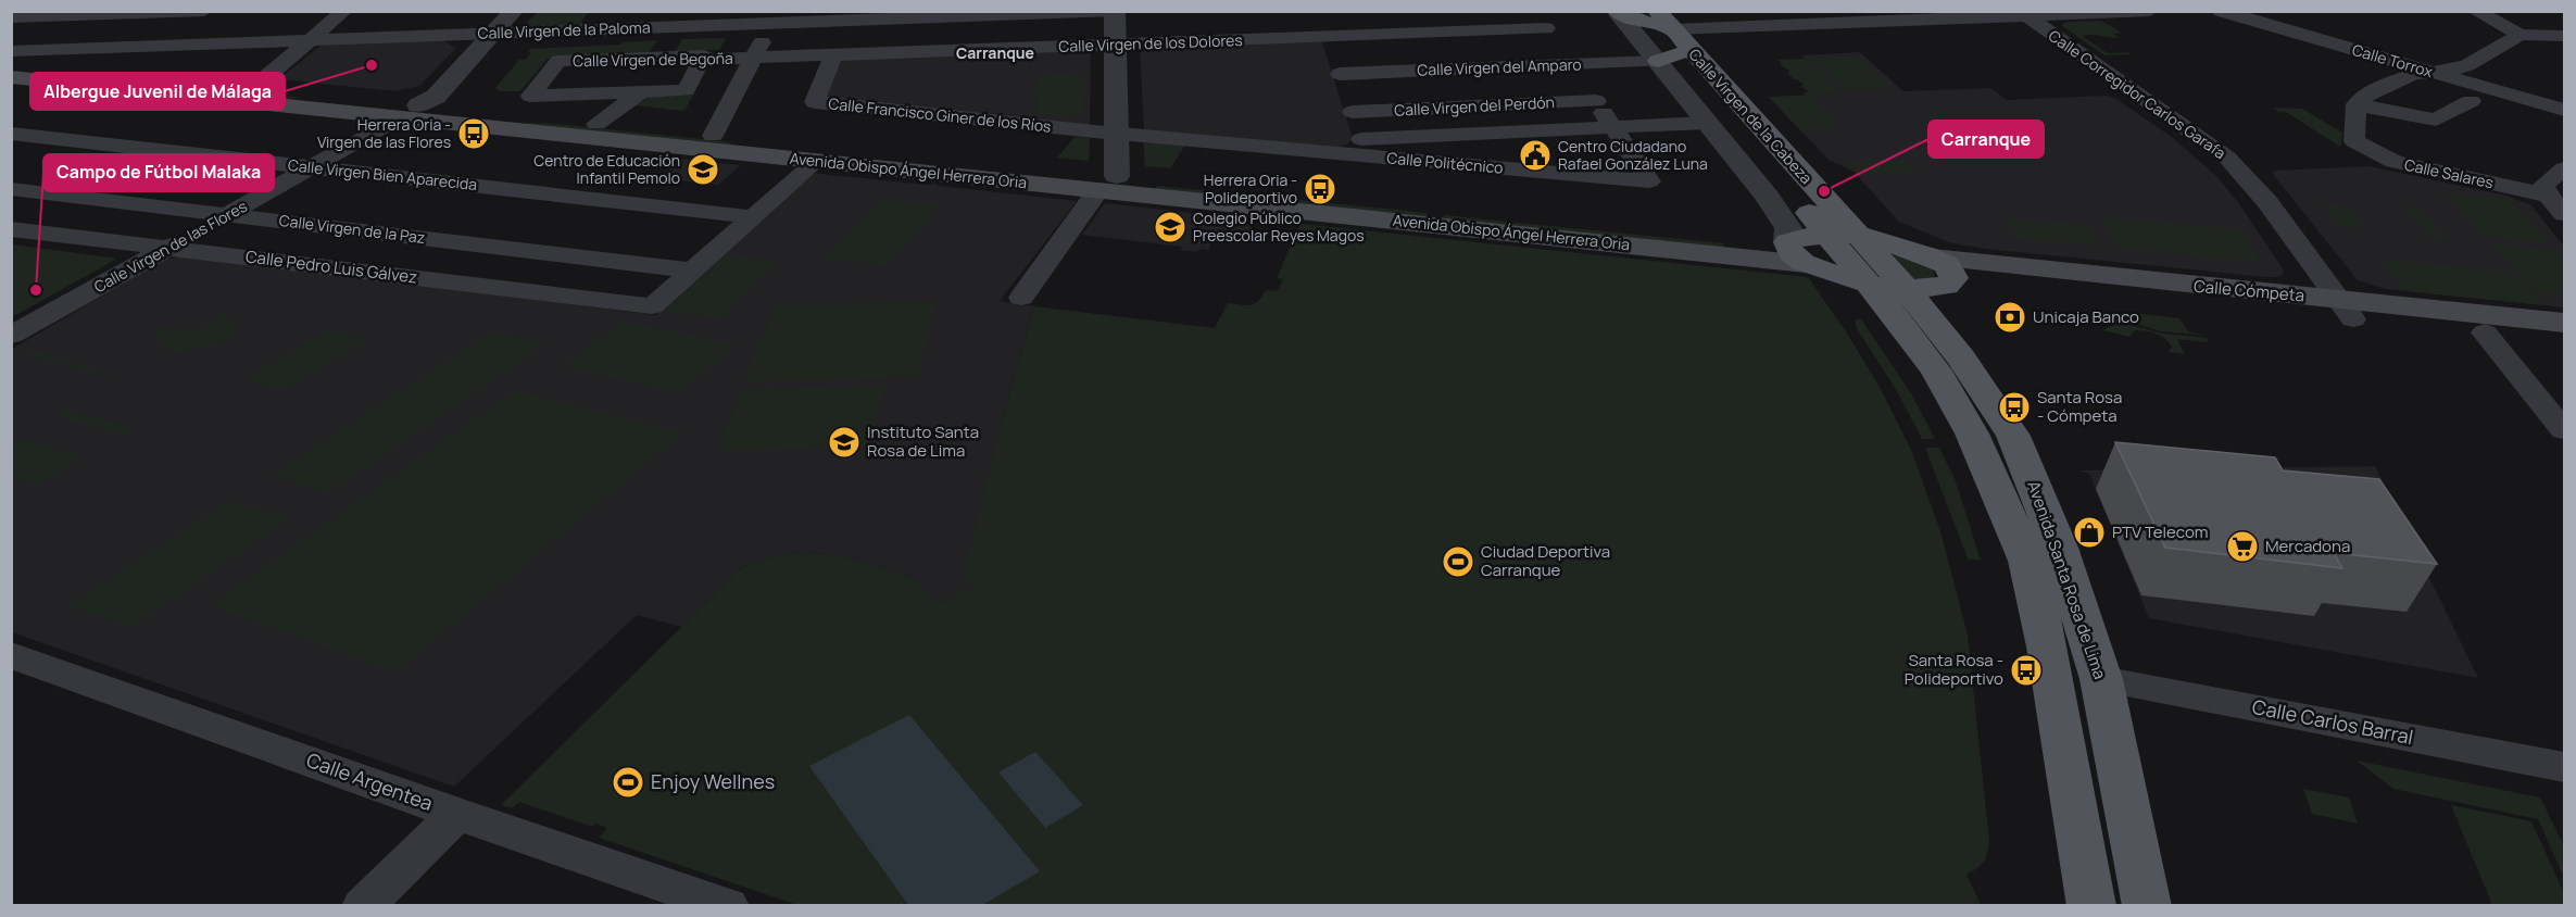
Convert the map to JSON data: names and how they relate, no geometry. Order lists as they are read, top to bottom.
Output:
{
  "streets": {
    "main road": [
      "Calle Virgen de la Cabeza",
      "Avenida Obispo Ángel Herrera Oria",
      "Calle Cómpeta",
      "Avenida Santa Rosa de Lima"
    ],
    "street": [
      "Calle Virgen de la Paloma",
      "Calle Virgen de los Dolores",
      "Calle Virgen de Begoña",
      "Calle Torrox",
      "Calle Virgen del Amparo",
      "Calle Corregidor Carlos Garafa",
      "Calle Virgen del Perdón",
      "Calle Francisco Giner de los Ríos",
      "Calle Politécnico",
      "Calle Salares",
      "Calle Virgen Bien Aparecida",
      "Calle Virgen de la Paz",
      "Calle Virgen de las Flores",
      "Calle Pedro Luis Gálvez",
      "Calle Carlos Barral",
      "Calle Argentea"
    ]
  },
  "crossings": [
    ["Calle Virgen de los Dolores", "Calle Virgen de Begoña"],
    ["Calle Virgen de los Dolores", "Calle Francisco Giner de los Ríos"],
    ["Calle Virgen de los Dolores", "Calle Politécnico"],
    ["Calle Virgen de Begoña", "Avenida Obispo Ángel Herrera Oria"],
    ["Calle Virgen del Amparo", "Calle Corregidor Carlos Garafa"],
    ["Calle Virgen del Amparo", "Calle Virgen de la Cabeza"],
    ["Calle Virgen del Amparo", "Calle Politécnico"],
    ["Calle Corregidor Carlos Garafa", "Calle Cómpeta"],
    ["Calle Virgen del Perdón", "Calle Politécnico"],
    ["Calle Francisco Giner de los Ríos", "Calle Politécnico"],
    ["Calle Virgen de la Cabeza", "Avenida Obispo Ángel Herrera Oria"],
    ["Calle Virgen de la Cabeza", "Avenida Santa Rosa de Lima"],
    ["Avenida Obispo Ángel Herrera Oria", "Calle Virgen de las Flores"],
    ["Calle Virgen Bien Aparecida", "Calle Virgen de las Flores"],
    ["Calle Virgen de la Paz", "Calle Virgen de las Flores"],
    ["Calle Virgen de la Paz", "Calle Pedro Luis Gálvez"],
    ["Calle Virgen de las Flores", "Calle Pedro Luis Gálvez"],
    ["Avenida Santa Rosa de Lima", "Calle Carlos Barral"]
  ],
  "districts": ["Carranque"],
  "places": {
    "other": ["Albergue Juvenil de Málaga", "Carranque", "Campo de Fútbol Malaka"],
    "bus stop": [
      "Herrera Oria - Virgen de las Flores",
      "Herrera Oria - Polideportivo",
      "Santa Rosa - Cómpeta",
      "Santa Rosa - Polideportivo"
    ],
    "public building": ["Centro Ciudadano Rafael González Luna"],
    "school or university": ["Centro de Educación Infantil Pemolo", "Colegio Público Preescolar Reyes Magos", "Instituto Santa Rosa de Lima"],
    "bank": ["Unicaja Banco"],
    "shop": ["PTV Telecom"],
    "supermarket": ["Mercadona"],
    "sports": ["Ciudad Deportiva Carranque", "Enjoy Wellnes"]
  }
}
